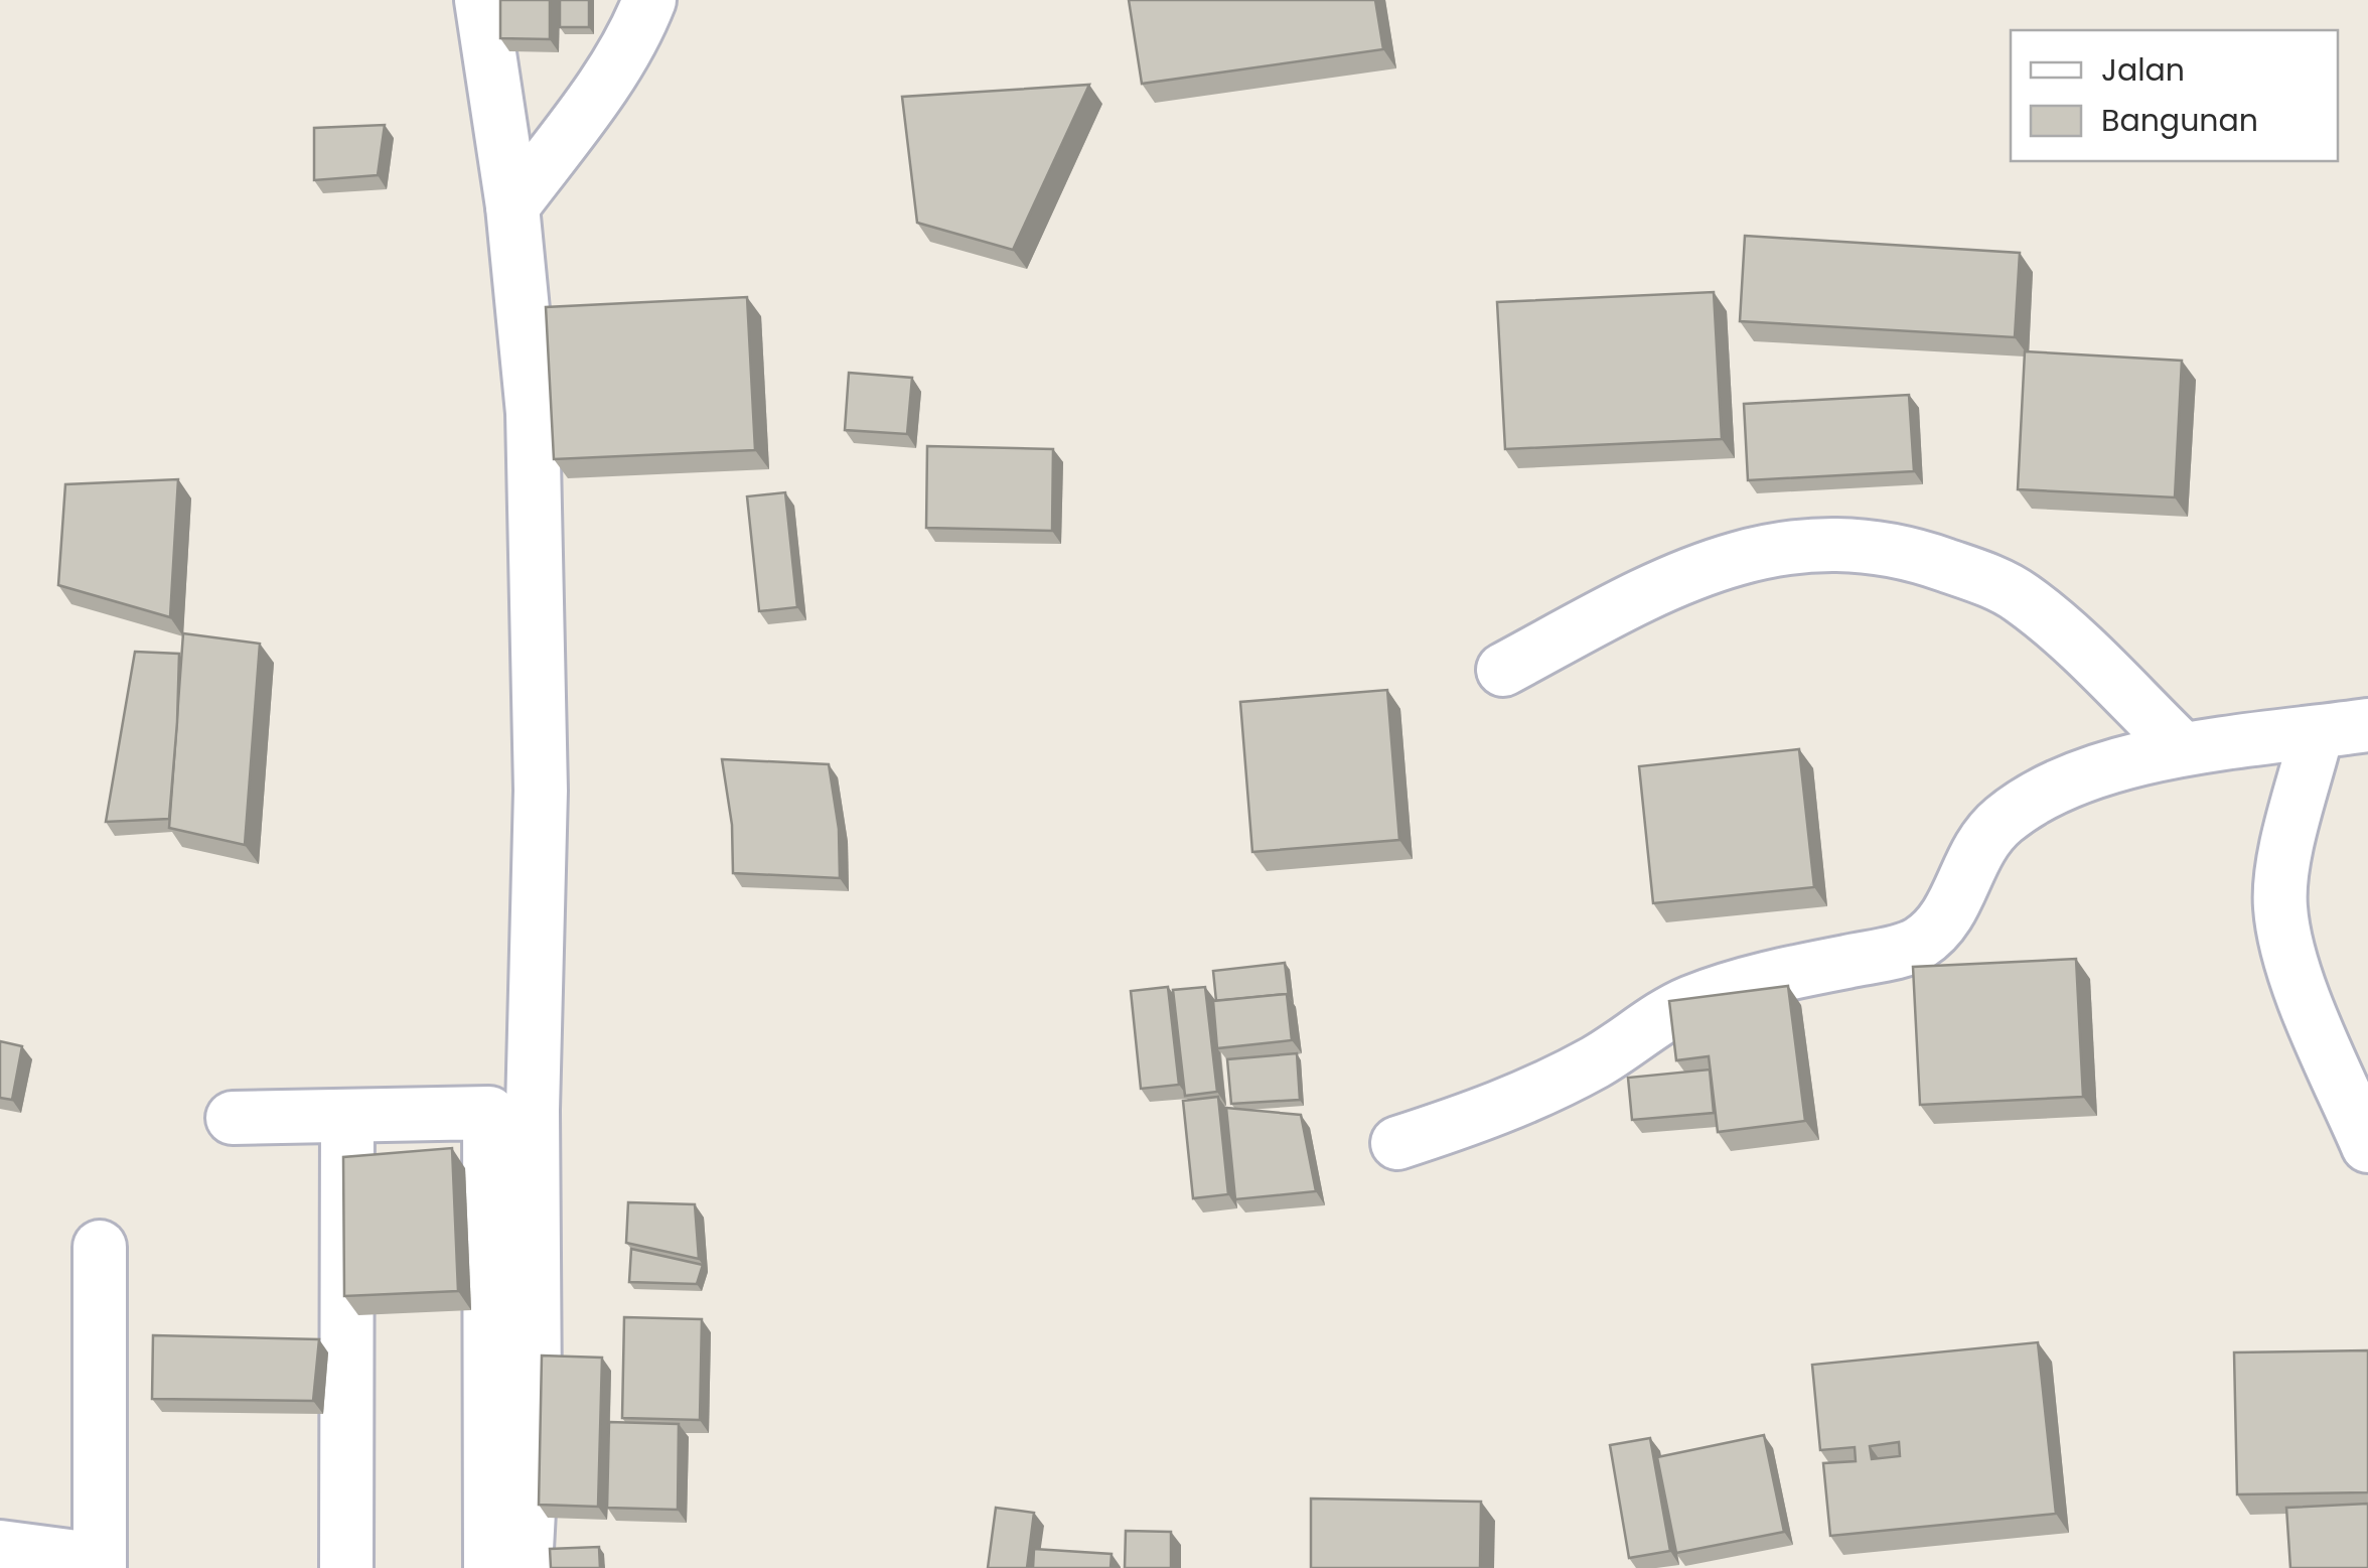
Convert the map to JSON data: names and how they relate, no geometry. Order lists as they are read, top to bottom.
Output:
{
  "legend": ["Jalan", "Bangunan"]
}
